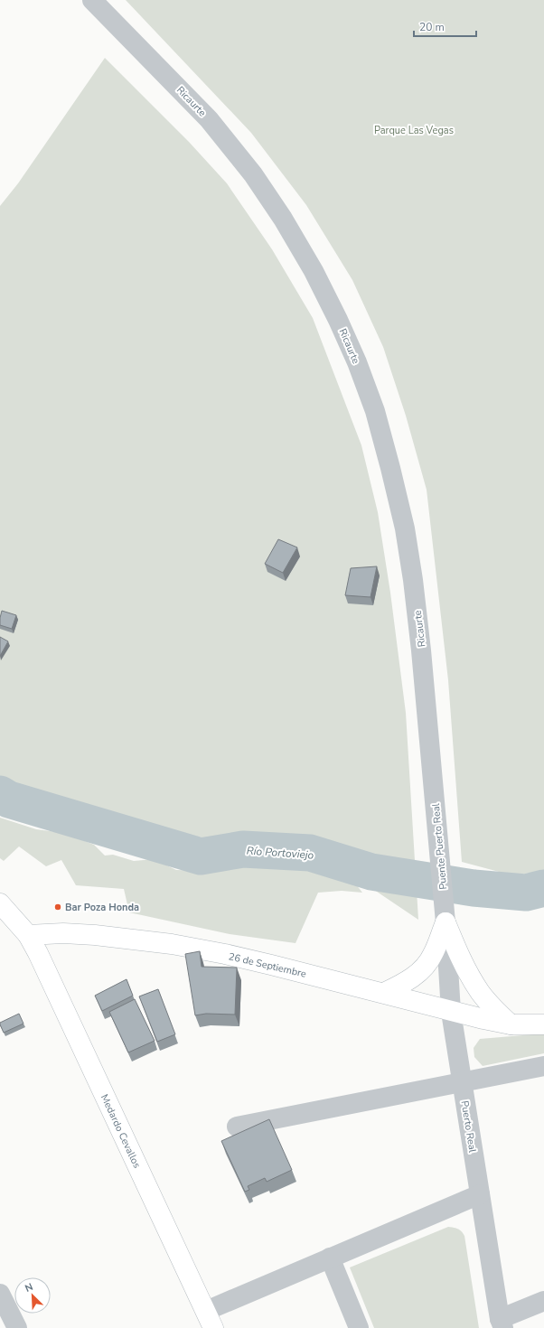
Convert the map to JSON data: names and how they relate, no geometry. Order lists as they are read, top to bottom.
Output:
{
  "streets": {
    "street": [
      "Ricaurte",
      "Puente Puerto Real",
      "26 de Septiembre",
      "Puerto Real",
      "Medardo Cevallos"
    ]
  },
  "crossings": [
    ["Ricaurte", "Puente Puerto Real"],
    ["Puente Puerto Real", "Puerto Real"],
    ["26 de Septiembre", "Puerto Real"],
    ["26 de Septiembre", "Medardo Cevallos"]
  ],
  "water": ["Río Portoviejo"],
  "parks": ["Parque Las Vegas"],
  "places": ["Bar Poza Honda"],
  "scale_bar": "20 m",
  "north": "top left"
}
